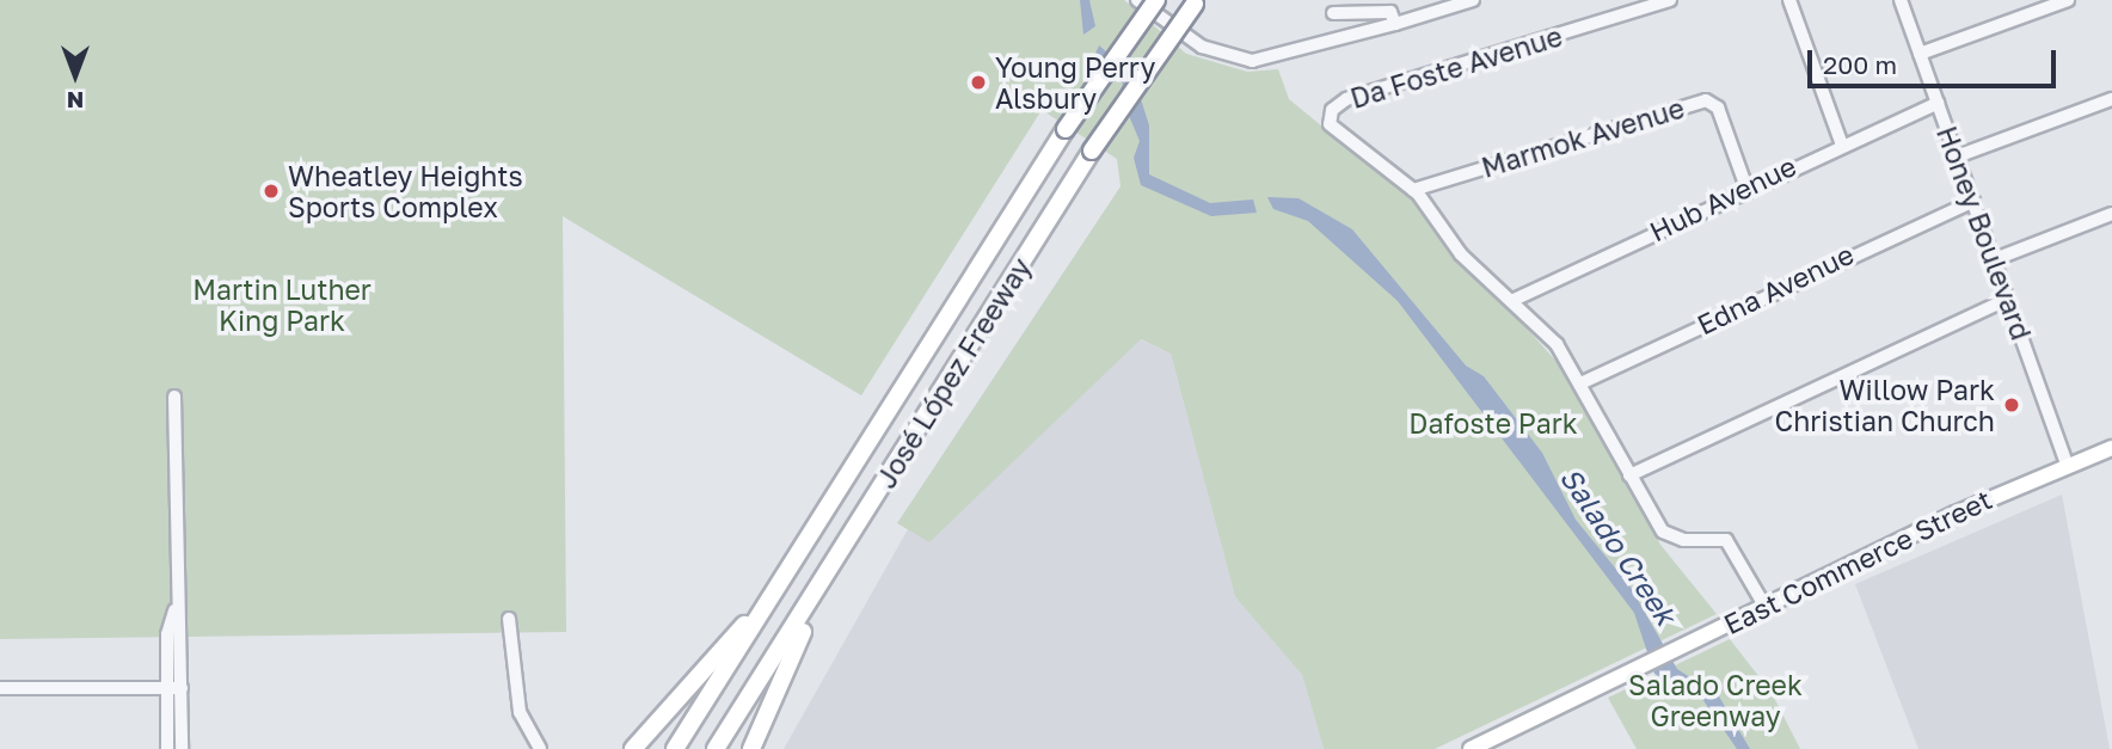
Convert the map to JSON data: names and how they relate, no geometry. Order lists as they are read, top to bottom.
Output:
{
  "streets": {
    "highway": ["José López Freeway"],
    "main road": ["East Commerce Street"],
    "street": [
      "Da Foste Avenue",
      "Marmok Avenue",
      "Hub Avenue",
      "Honey Boulevard",
      "Edna Avenue"
    ]
  },
  "crossings": [
    ["Da Foste Avenue", "Marmok Avenue"],
    ["Da Foste Avenue", "Hub Avenue"],
    ["Da Foste Avenue", "Edna Avenue"],
    ["Da Foste Avenue", "East Commerce Street"],
    ["Marmok Avenue", "Hub Avenue"],
    ["Hub Avenue", "Honey Boulevard"],
    ["Honey Boulevard", "Edna Avenue"],
    ["Honey Boulevard", "East Commerce Street"]
  ],
  "water": ["Salado Creek"],
  "parks": ["Martin Luther King Park", "Dafoste Park", "Salado Creek Greenway"],
  "places": ["Young Perry Alsbury", "Wheatley Heights Sports Complex", "Willow Park Christian Church"],
  "scale_bar": "200 m",
  "north": "bottom"
}
